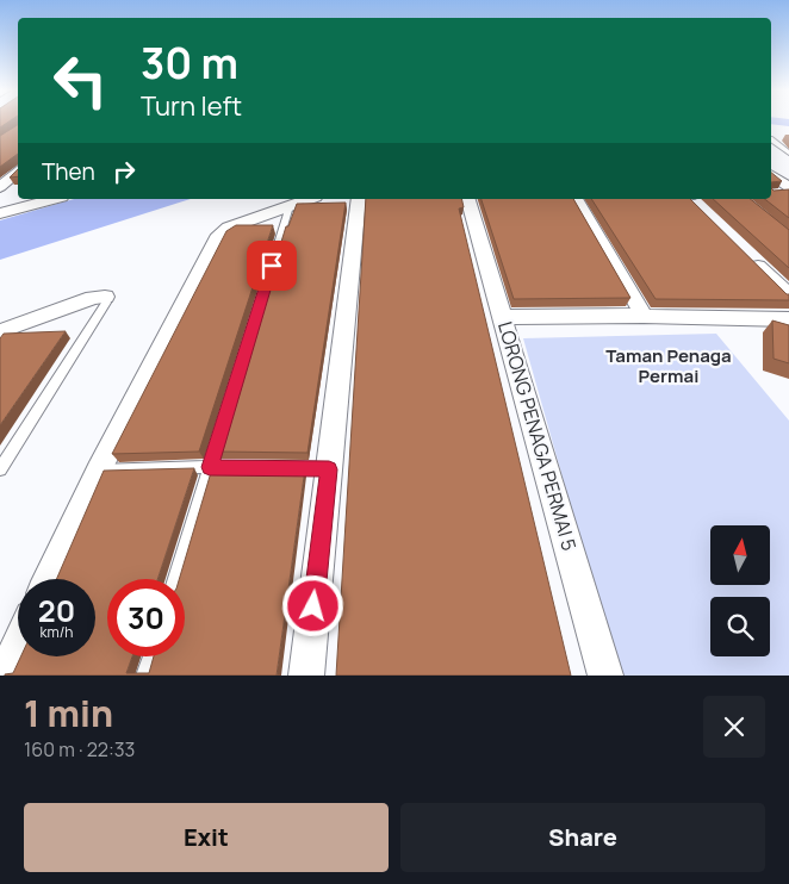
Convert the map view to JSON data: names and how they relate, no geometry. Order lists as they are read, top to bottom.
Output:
{
  "streets": {
    "street": ["LORONG PENAGA PERMAI 5"]
  },
  "districts": ["Taman Penaga Permai"],
  "north": "top",
  "page": {
    "turn": ["30 m", "Turn left"],
    "then": "Then",
    "speed": "20 km/h",
    "limit": "30",
    "heading": ["1 min", "160 m · 22:33"],
    "buttons": ["Exit", "Share"]
  }
}
